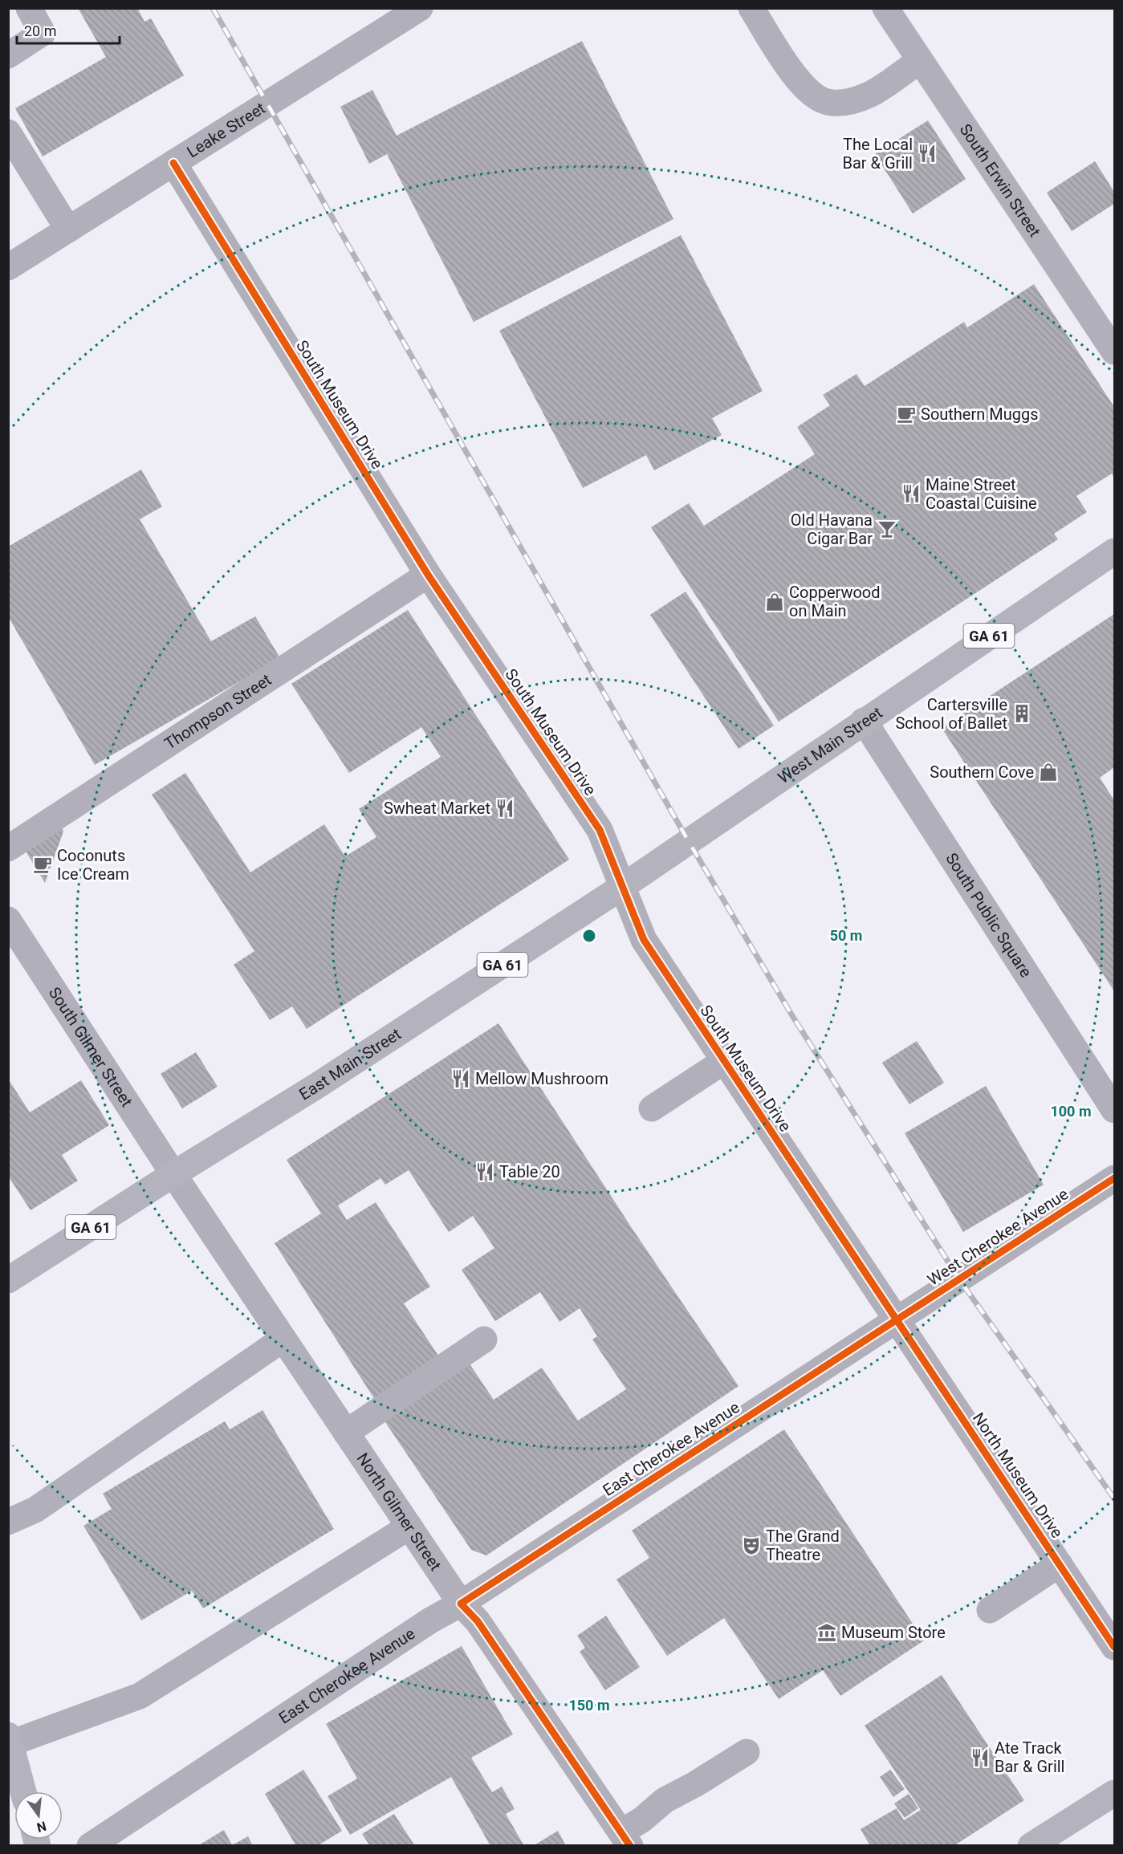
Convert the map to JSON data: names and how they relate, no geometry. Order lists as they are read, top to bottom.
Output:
{
  "streets": {
    "main road": ["GA 61", "West Main Street", "East Main Street"],
    "street": [
      "Leake Street",
      "South Erwin Street",
      "South Museum Drive",
      "Thompson Street",
      "South Public Square",
      "South Gilmer Street",
      "West Cherokee Avenue",
      "East Cherokee Avenue",
      "North Museum Drive",
      "North Gilmer Street"
    ]
  },
  "crossings": [
    ["Leake Street", "South Museum Drive"],
    ["South Museum Drive", "Thompson Street"],
    ["South Museum Drive", "East Main Street"],
    ["South Museum Drive", "West Cherokee Avenue"],
    ["South Museum Drive", "East Cherokee Avenue"],
    ["South Museum Drive", "North Museum Drive"],
    ["West Main Street", "South Public Square"],
    ["West Main Street", "East Main Street"],
    ["South Gilmer Street", "East Main Street"],
    ["South Gilmer Street", "North Gilmer Street"],
    ["East Main Street", "North Gilmer Street"],
    ["West Cherokee Avenue", "East Cherokee Avenue"],
    ["West Cherokee Avenue", "North Museum Drive"],
    ["East Cherokee Avenue", "North Museum Drive"],
    ["East Cherokee Avenue", "North Gilmer Street"]
  ],
  "places": {
    "restaurant": [
      "The Local Bar & Grill",
      "Maine Street Coastal Cuisine",
      "Swheat Market",
      "Mellow Mushroom",
      "Table 20",
      "Ate Track Bar & Grill"
    ],
    "cafe": ["Southern Muggs", "Coconuts Ice Cream"],
    "bar": ["Old Havana Cigar Bar"],
    "shop": ["Copperwood on Main", "Southern Cove"],
    "building": ["Cartersville School of Ballet"],
    "theatre": ["The Grand Theatre"],
    "museum": ["Museum Store"]
  },
  "scale_bar": "20 m",
  "north": "bottom",
  "rings": ["50 m", "100 m", "150 m"]
}
